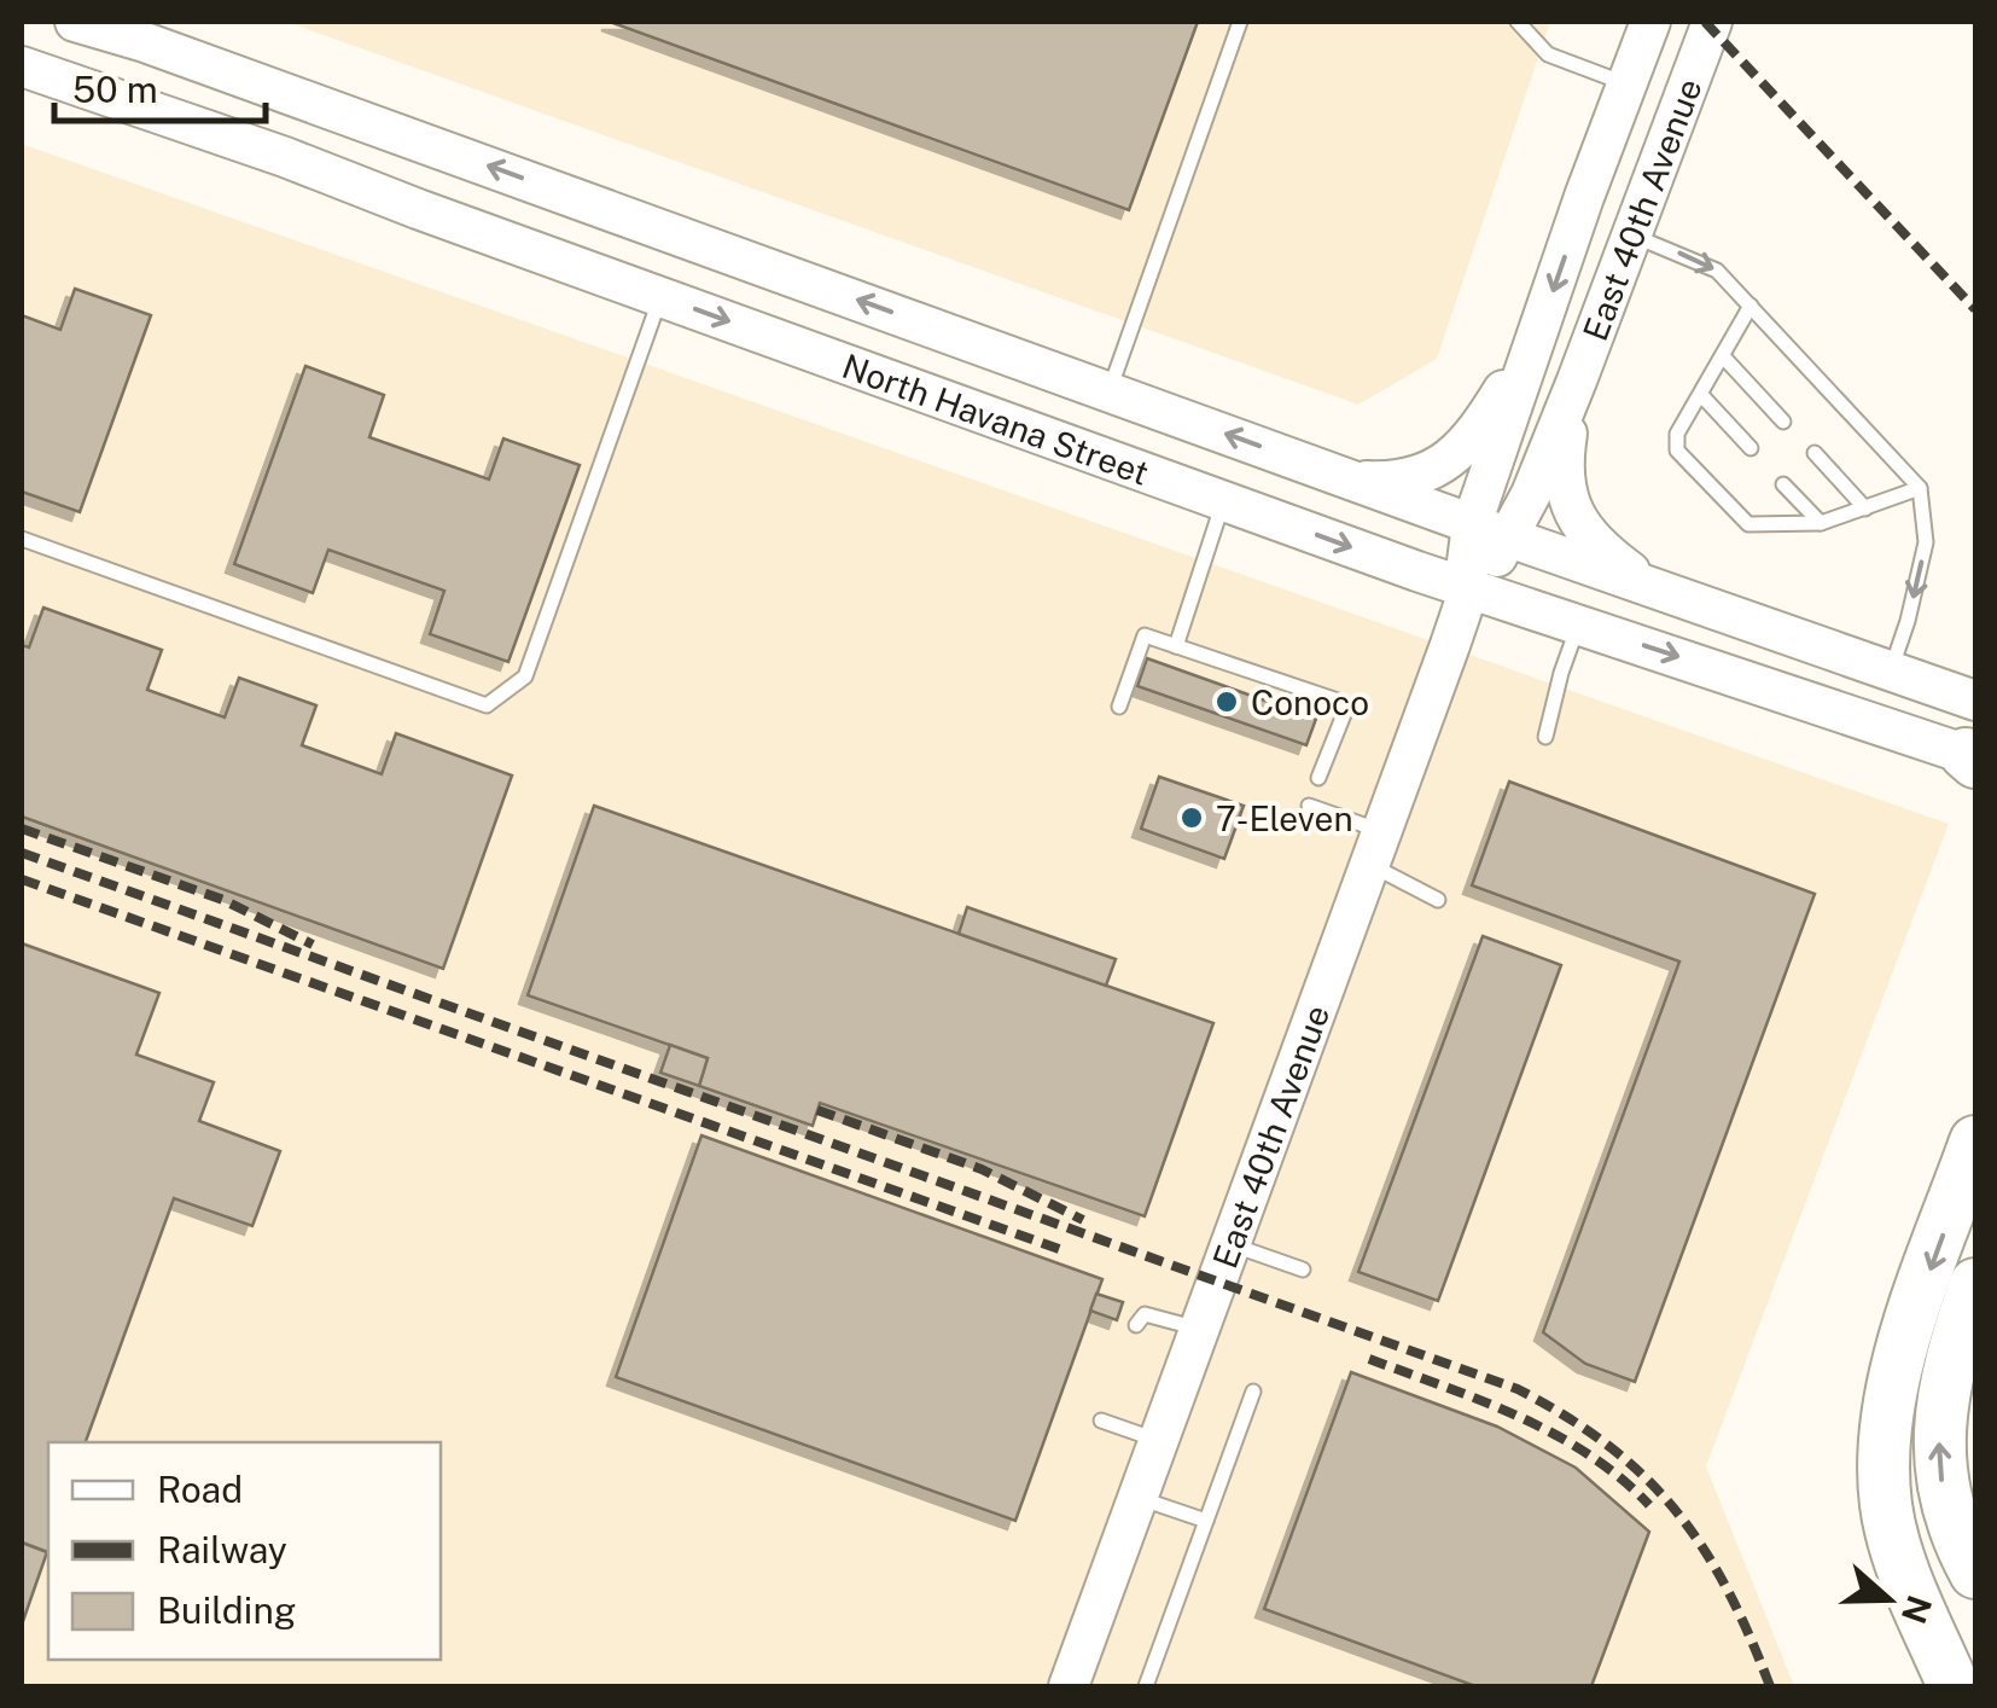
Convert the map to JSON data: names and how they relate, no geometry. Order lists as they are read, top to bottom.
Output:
{
  "streets": {
    "main road": ["East 40th Avenue", "North Havana Street"]
  },
  "crossings": [
    ["East 40th Avenue", "North Havana Street"]
  ],
  "places": ["Conoco", "7-Eleven"],
  "legend": ["Road", "Railway", "Building"],
  "scale_bar": "50 m",
  "north": "right"
}
